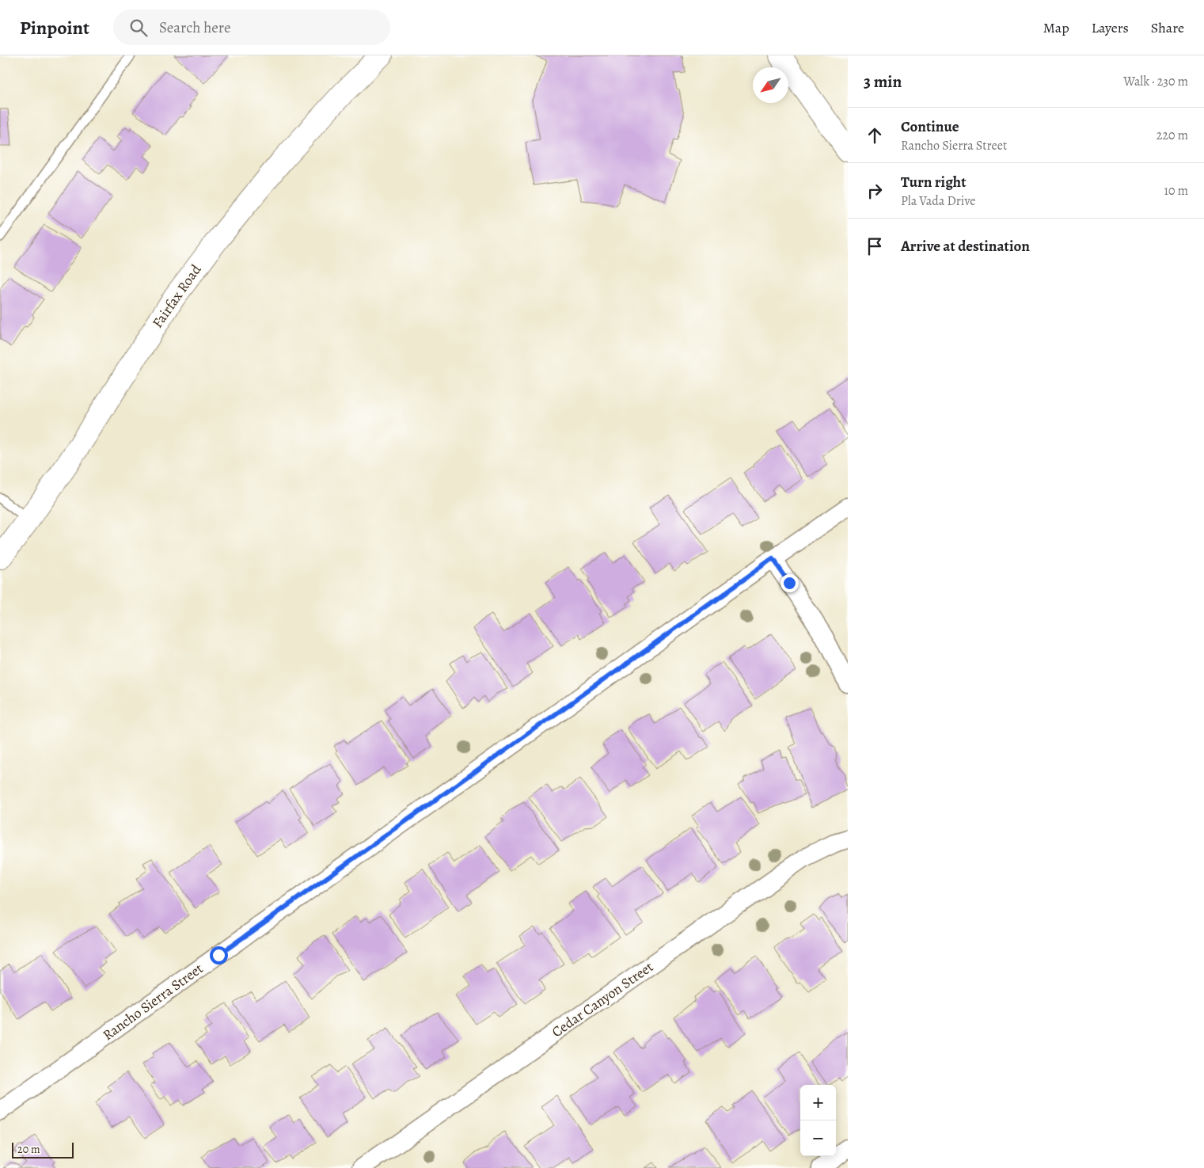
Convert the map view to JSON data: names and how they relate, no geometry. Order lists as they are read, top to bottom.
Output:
{
  "streets": {
    "main road": ["Fairfax Road"],
    "street": ["Cedar Canyon Street", "Rancho Sierra Street"]
  },
  "scale_bar": "20 m",
  "north": "bottom left",
  "page": {
    "header": "Pinpoint",
    "search": "Search here",
    "nav": ["Map", "Layers", "Share"],
    "heading": ["3 min", "Walk · 230 m"],
    "list": [
      ["Continue", "Rancho Sierra Street", "220 m"],
      ["Turn right", "Pla Vada Drive", "10 m"],
      "Arrive at destination"
    ],
    "map_buttons": ["+", "−"],
    "scale": "20 m"
  }
}
